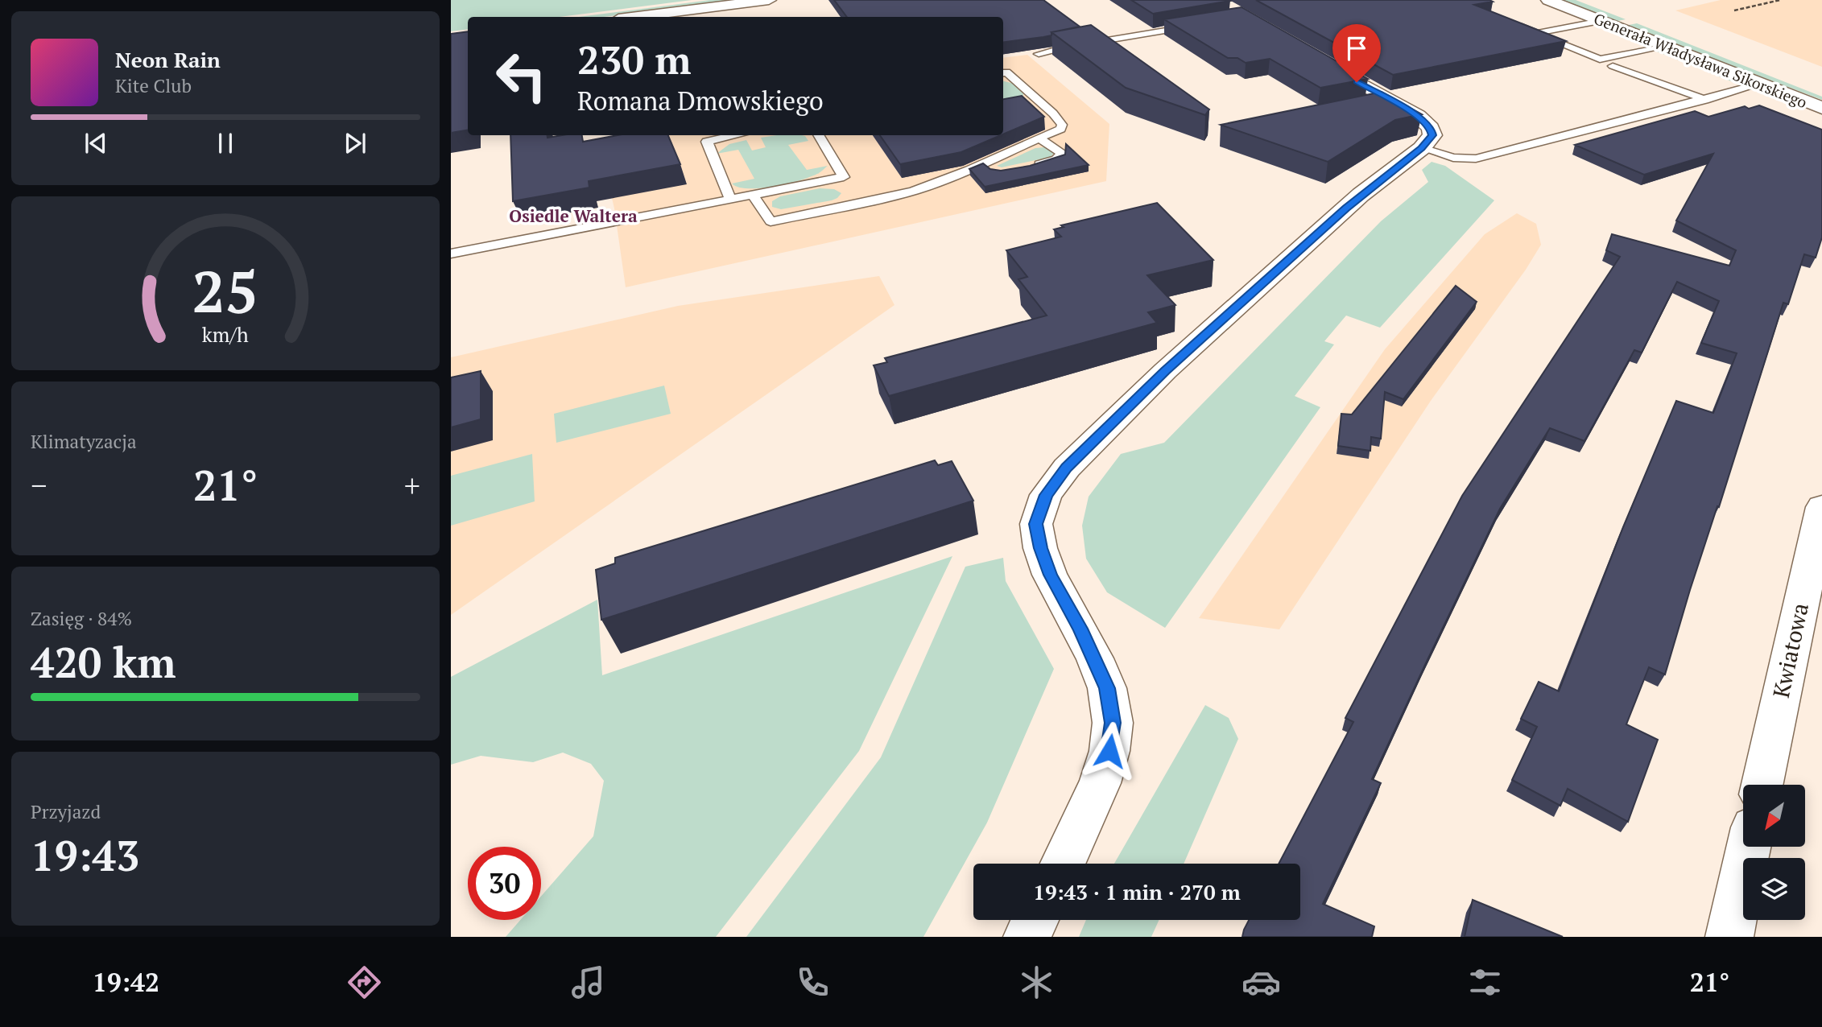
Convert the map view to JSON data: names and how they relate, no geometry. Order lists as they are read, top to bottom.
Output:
{
  "streets": {
    "street": ["Generała Władysława Sikorskiego", "Kwiatowa"]
  },
  "districts": ["Osiedle Waltera"],
  "north": "bottom left",
  "page": {
    "turn": ["230 m", "Romana Dmowskiego"],
    "song": ["Neon Rain", "Kite Club"],
    "tile": [
      "Klimatyzacja",
      ["Zasięg · 84%", "420 km"],
      ["Przyjazd", "19:43"]
    ],
    "heat": ["−", "21°", "+"],
    "limit": "30",
    "trip": "19:43 · 1 min · 270 m",
    "tabs": ["19:42", "21°"],
    "gauge": ["25", "km/h"]
  }
}
